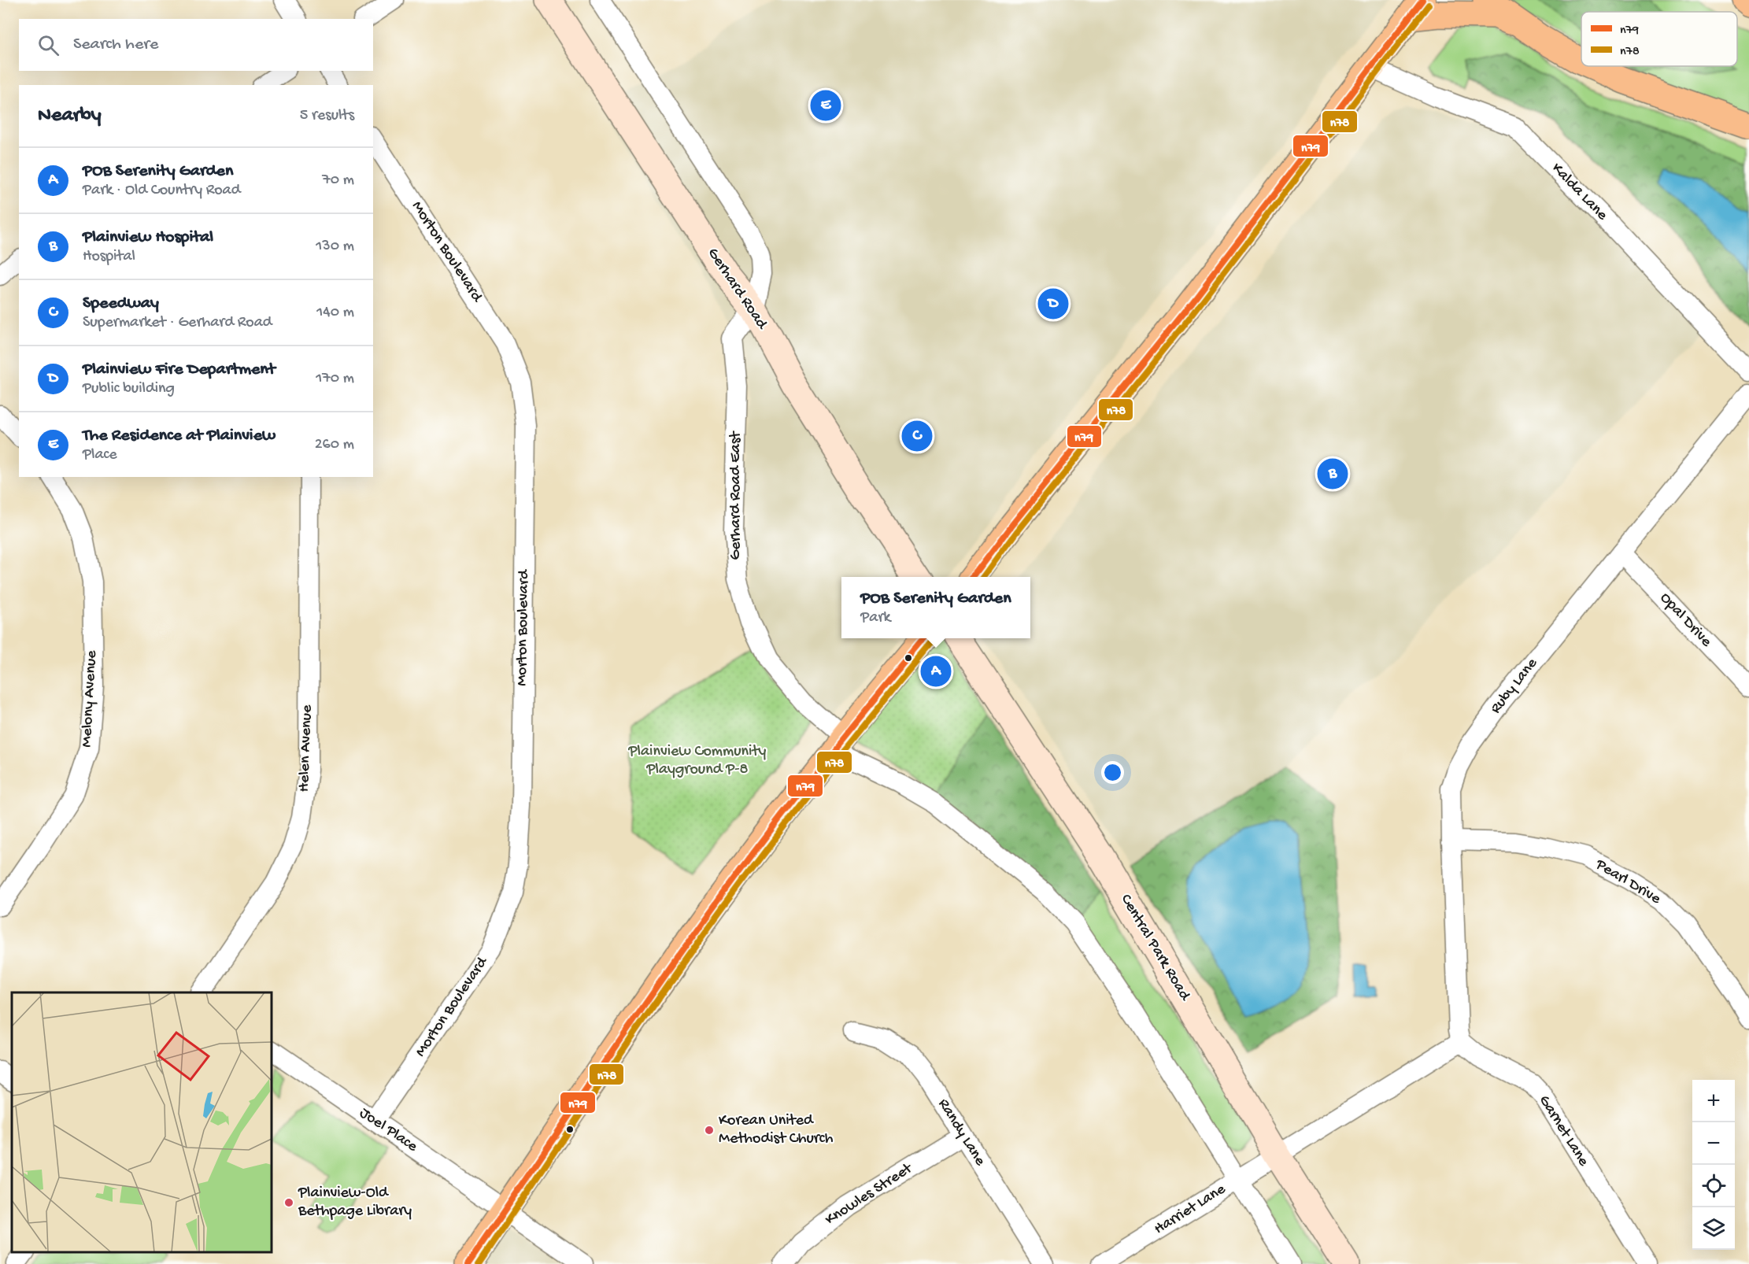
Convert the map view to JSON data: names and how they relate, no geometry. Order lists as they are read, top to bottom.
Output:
{
  "streets": {
    "street": [
      "Kalda Lane",
      "Morton Boulevard",
      "Gerhard Road",
      "Gerhard Road East",
      "Opal Drive",
      "Ruby Lane",
      "Melony Avenue",
      "Helen Avenue",
      "Pearl Drive",
      "Central Park Road",
      "Joel Place",
      "Garnet Lane",
      "Randy Lane",
      "Knowles Street",
      "Harriet Lane"
    ]
  },
  "crossings": [
    ["Morton Boulevard", "Joel Place"],
    ["Gerhard Road", "Gerhard Road East"],
    ["Opal Drive", "Ruby Lane"],
    ["Ruby Lane", "Pearl Drive"],
    ["Ruby Lane", "Garnet Lane"],
    ["Central Park Road", "Harriet Lane"],
    ["Randy Lane", "Knowles Street"]
  ],
  "parks": ["Plainview Community Playground P-8"],
  "places": ["Korean United Methodist Church", "Plainview-Old Bethpage Library"],
  "lines": ["transit line n79", "transit line n78"],
  "legend": ["n79", "n78"],
  "page": {
    "search": "Search here",
    "heading": ["Nearby", "5 results"],
    "pins": [
      "E",
      "D",
      "C",
      "B",
      "A"
    ],
    "list": [
      {
        "mark": "A",
        "name": "POB Serenity Garden",
        "note": "Park · Old Country Road",
        "value": "70 m"
      },
      {
        "mark": "B",
        "name": "Plainview Hospital",
        "note": "Hospital",
        "value": "130 m"
      },
      {
        "mark": "C",
        "name": "Speedway",
        "note": "Supermarket · Gerhard Road",
        "value": "140 m"
      },
      {
        "mark": "D",
        "name": "Plainview Fire Department",
        "note": "Public building",
        "value": "170 m"
      },
      {
        "mark": "E",
        "name": "The Residence at Plainview",
        "note": "Place",
        "value": "260 m"
      }
    ],
    "popup": ["POB Serenity Garden", "Park"],
    "map_buttons": ["+", "−"]
  }
}
